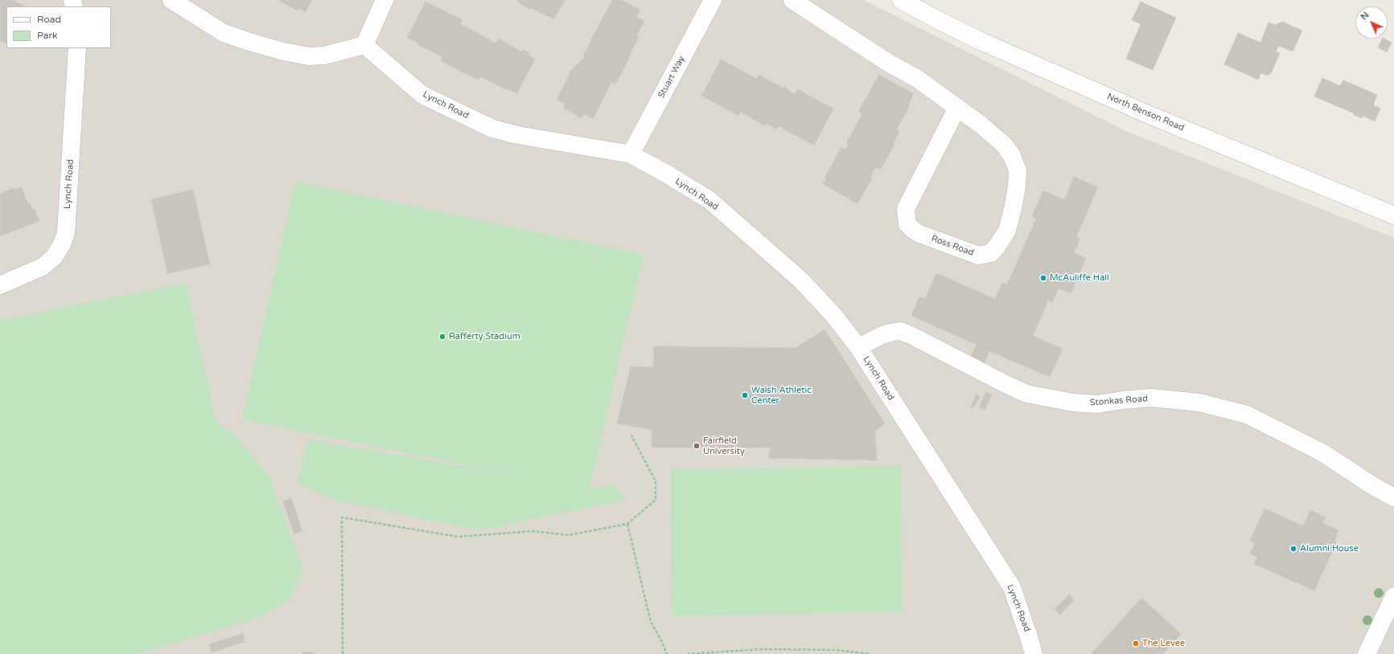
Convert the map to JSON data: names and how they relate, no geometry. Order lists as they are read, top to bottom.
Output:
{
  "streets": {
    "street": [
      "Stuart Way",
      "Lynch Road",
      "North Benson Road",
      "Ross Road",
      "Stonkas Road"
    ]
  },
  "crossings": [
    ["Stuart Way", "Lynch Road"],
    ["Lynch Road", "Stonkas Road"]
  ],
  "places": [
    "McAuliffe Hall",
    "Rafferty Stadium",
    "Walsh Athletic Center",
    "Fairfield University",
    "Alumni House",
    "The Levee"
  ],
  "legend": ["Road", "Park"],
  "north": "top left"
}
